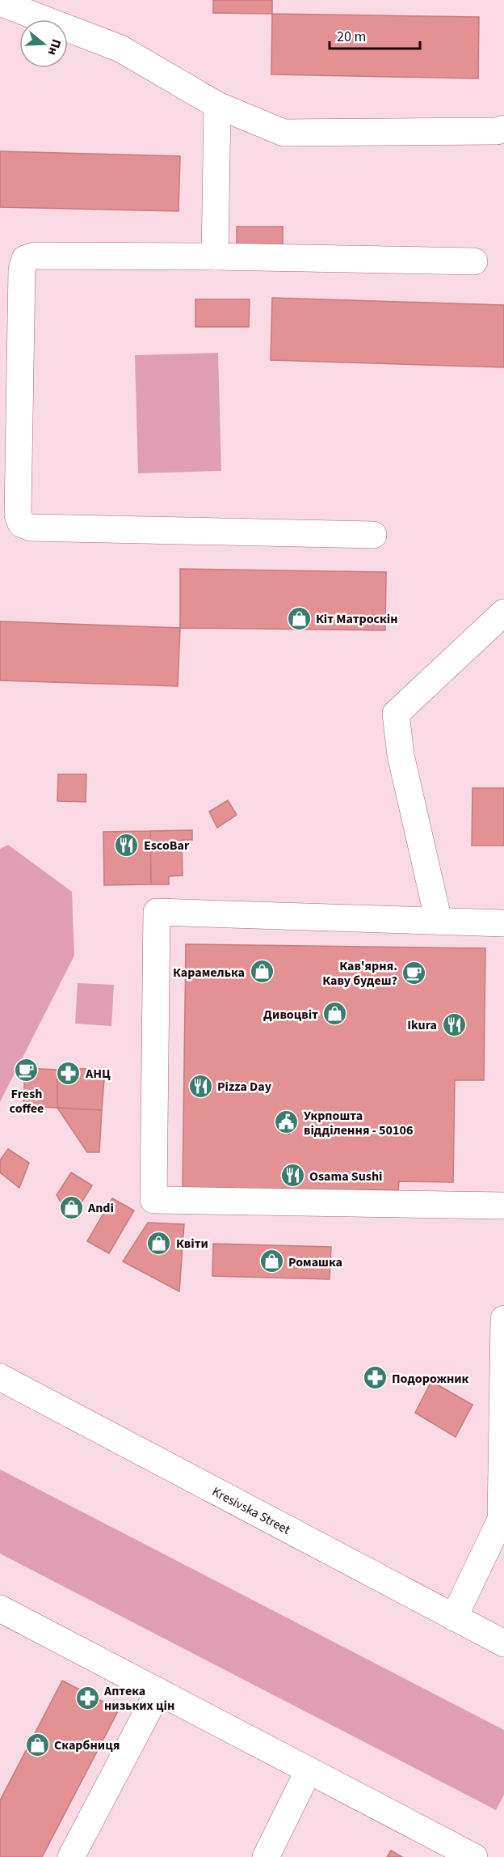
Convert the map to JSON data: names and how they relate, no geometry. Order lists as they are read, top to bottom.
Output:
{
  "streets": {
    "street": ["Kresivska Street"]
  },
  "places": {
    "shop": [
      "Кiт Матроскін",
      "Карамелька",
      "Дивоцвіт",
      "Andi",
      "Квіти",
      "Ромашка",
      "Скарбниця"
    ],
    "restaurant": [
      "EscoBar",
      "Ikura",
      "Pizza Day",
      "Osama Sushi"
    ],
    "cafe": ["Кав'ярня. Каву будеш?", "Fresh coffee"],
    "pharmacy": ["АНЦ", "Подорожник", "Аптека низьких цін"],
    "public building": ["Укрпошта відділення - 50106"]
  },
  "scale_bar": "20 m",
  "north": "right"
}
